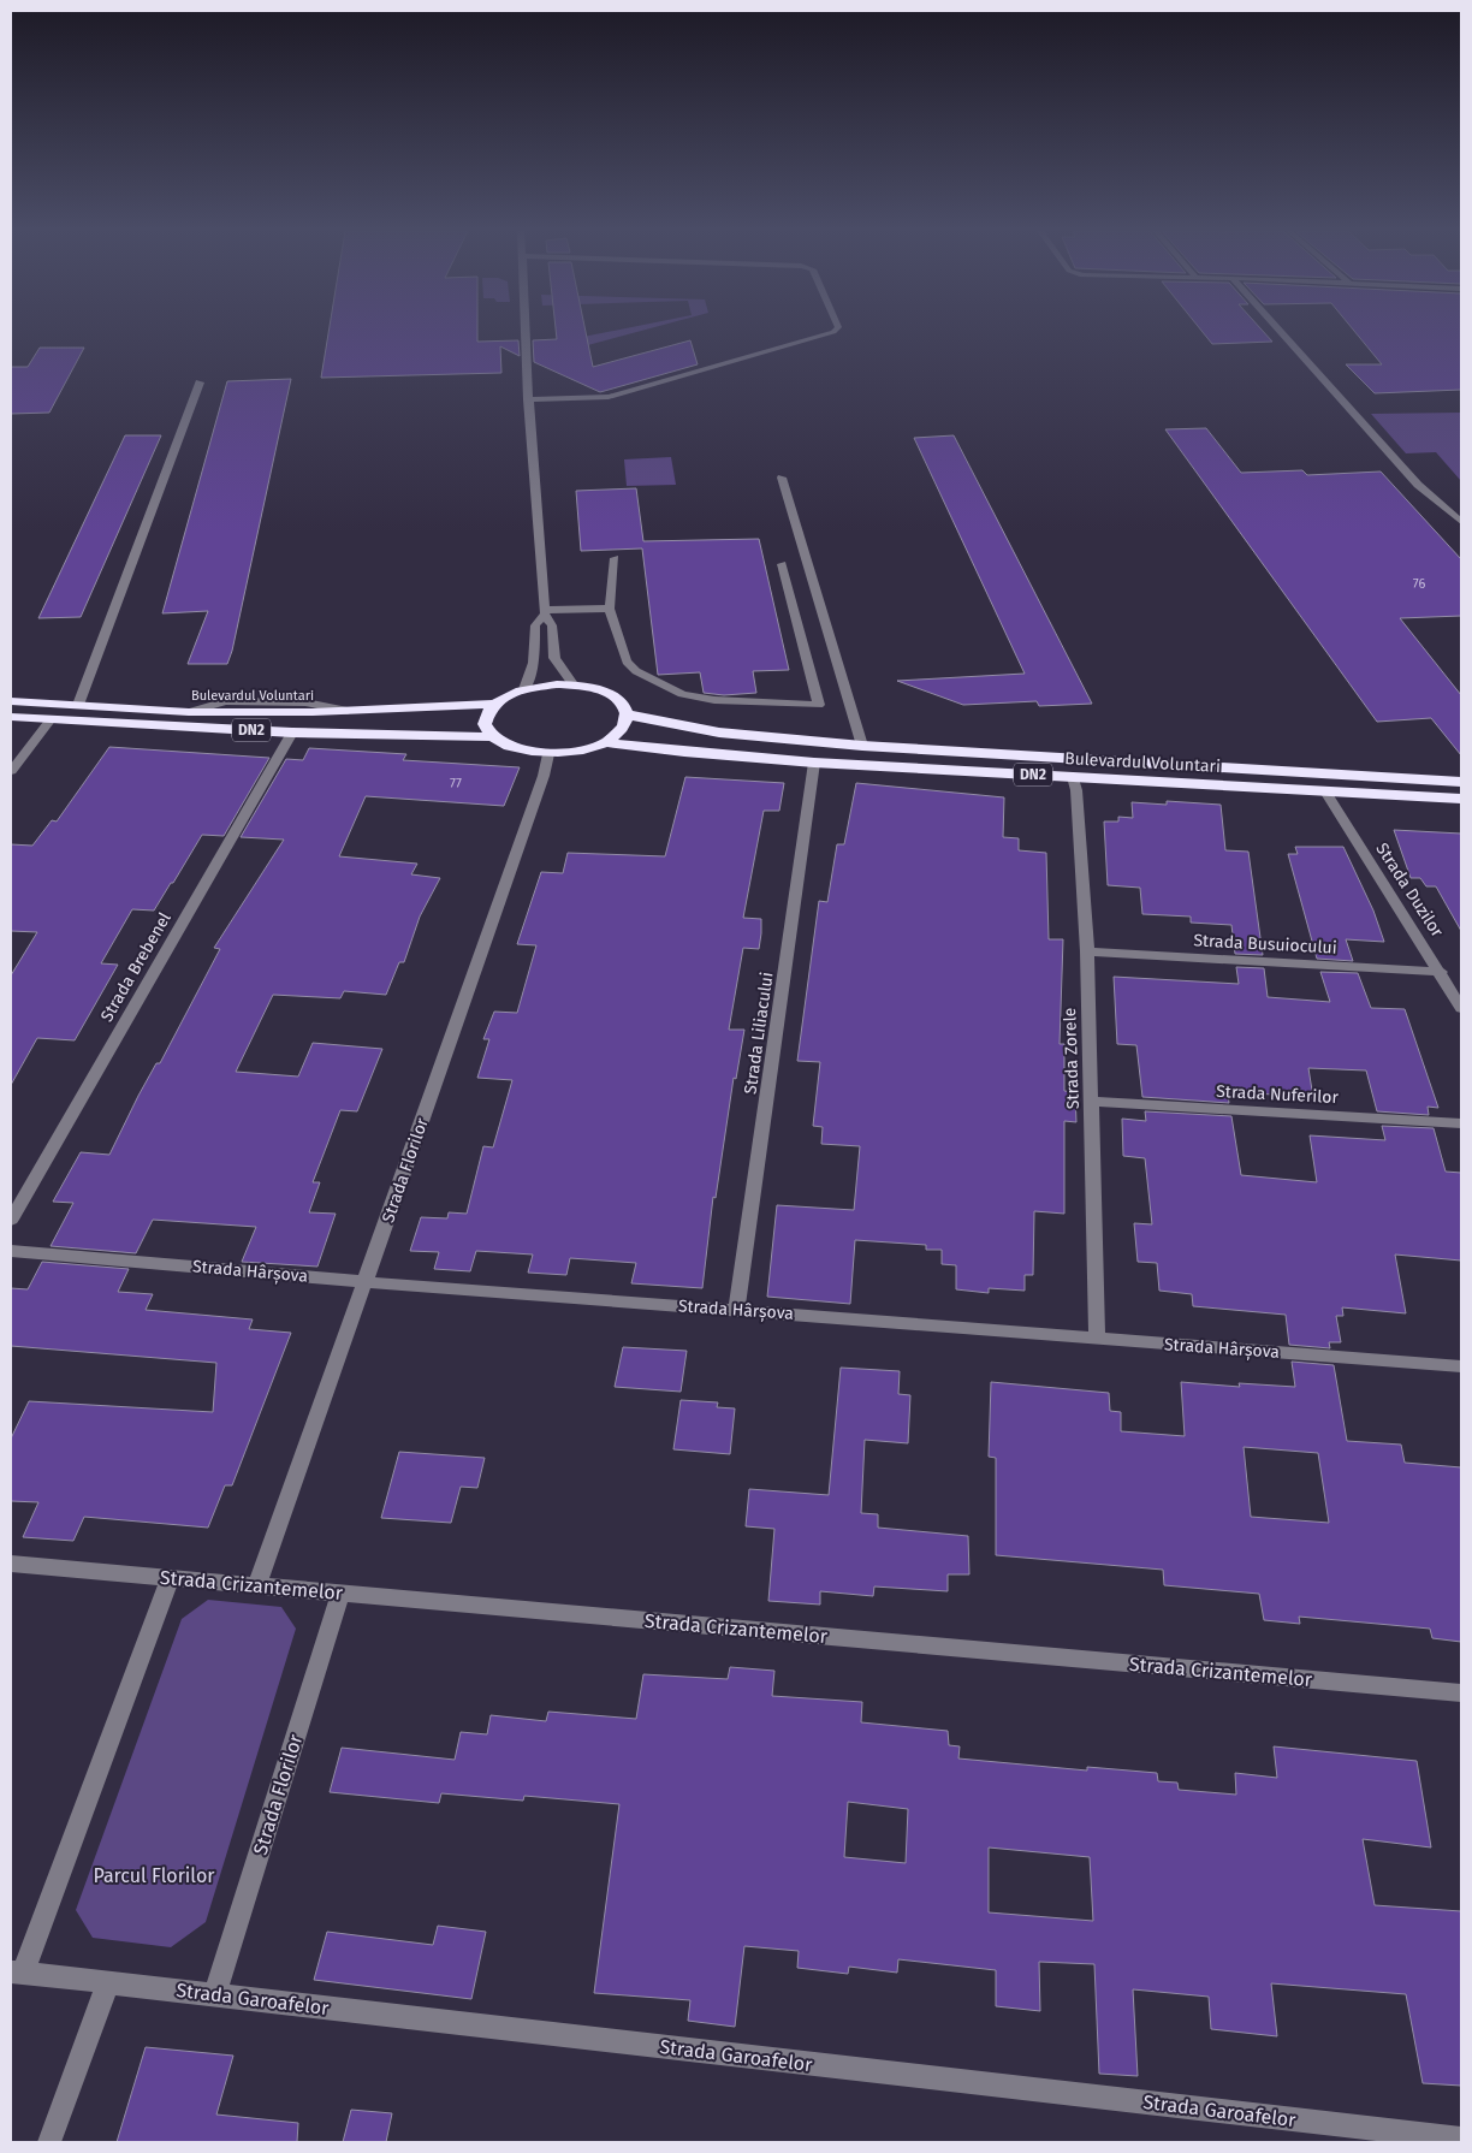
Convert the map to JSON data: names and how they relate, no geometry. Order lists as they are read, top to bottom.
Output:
{
  "streets": {
    "highway": ["Bulevardul Voluntari", "DN2"],
    "street": [
      "Strada Duzilor",
      "Strada Busuiocului",
      "Strada Brebenel",
      "Strada Liliacului",
      "Strada Zorele",
      "Strada Nuferilor",
      "Strada Florilor",
      "Strada Hârșova",
      "Strada Crizantemelor",
      "Strada Garoafelor"
    ]
  },
  "crossings": [
    ["Bulevardul Voluntari", "Strada Duzilor"],
    ["Bulevardul Voluntari", "Strada Brebenel"],
    ["Bulevardul Voluntari", "Strada Liliacului"],
    ["Bulevardul Voluntari", "Strada Zorele"],
    ["Bulevardul Voluntari", "Strada Florilor"],
    ["Strada Duzilor", "Strada Busuiocului"],
    ["Strada Busuiocului", "Strada Zorele"],
    ["Strada Liliacului", "Strada Hârșova"],
    ["Strada Zorele", "Strada Nuferilor"],
    ["Strada Zorele", "Strada Hârșova"],
    ["Strada Florilor", "Strada Hârșova"],
    ["Strada Florilor", "Strada Crizantemelor"],
    ["Strada Florilor", "Strada Garoafelor"]
  ],
  "parks": ["Parcul Florilor"],
  "house_numbers": ["76", "77"]
}
